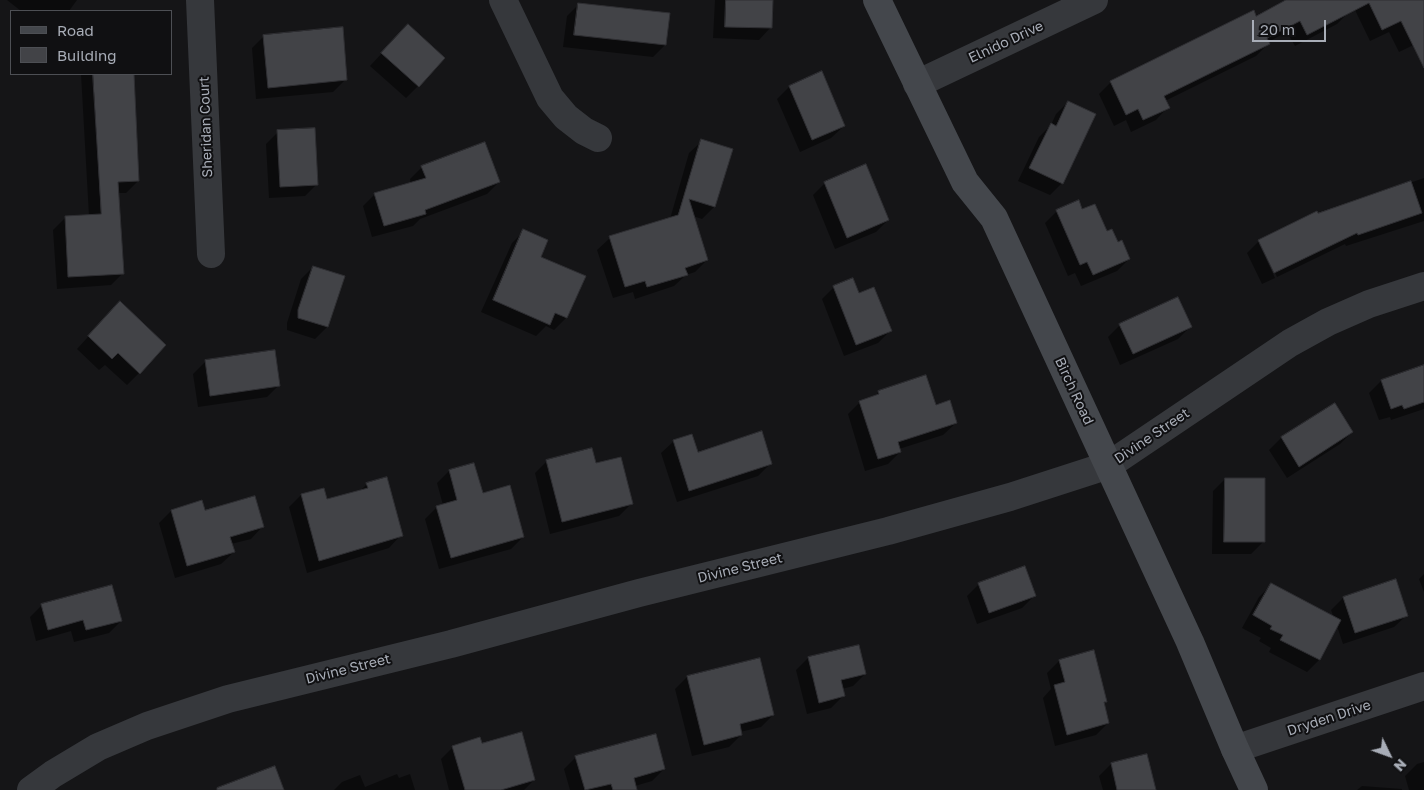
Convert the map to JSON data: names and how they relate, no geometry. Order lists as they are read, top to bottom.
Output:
{
  "streets": {
    "street": [
      "Elnido Drive",
      "Sheridan Court",
      "Birch Road",
      "Divine Street",
      "Dryden Drive"
    ]
  },
  "crossings": [
    ["Elnido Drive", "Birch Road"],
    ["Birch Road", "Divine Street"],
    ["Birch Road", "Dryden Drive"]
  ],
  "legend": ["Road", "Building"],
  "scale_bar": "20 m",
  "north": "bottom right"
}
